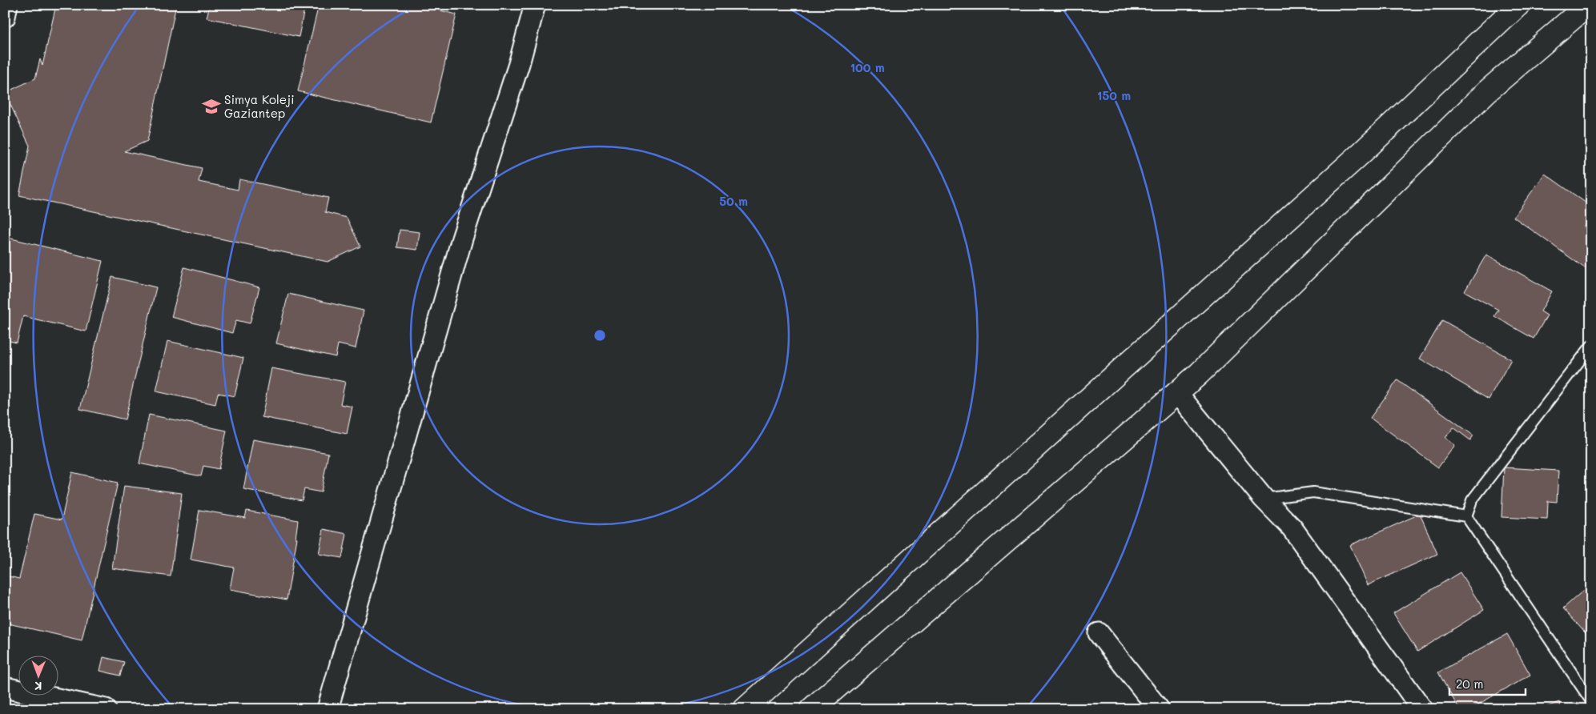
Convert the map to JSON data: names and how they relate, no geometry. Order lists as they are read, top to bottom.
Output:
{
  "places": {
    "school or university": ["Simya Koleji Gaziantep"]
  },
  "scale_bar": "20 m",
  "north": "bottom",
  "rings": ["100 m", "150 m", "50 m"]
}
